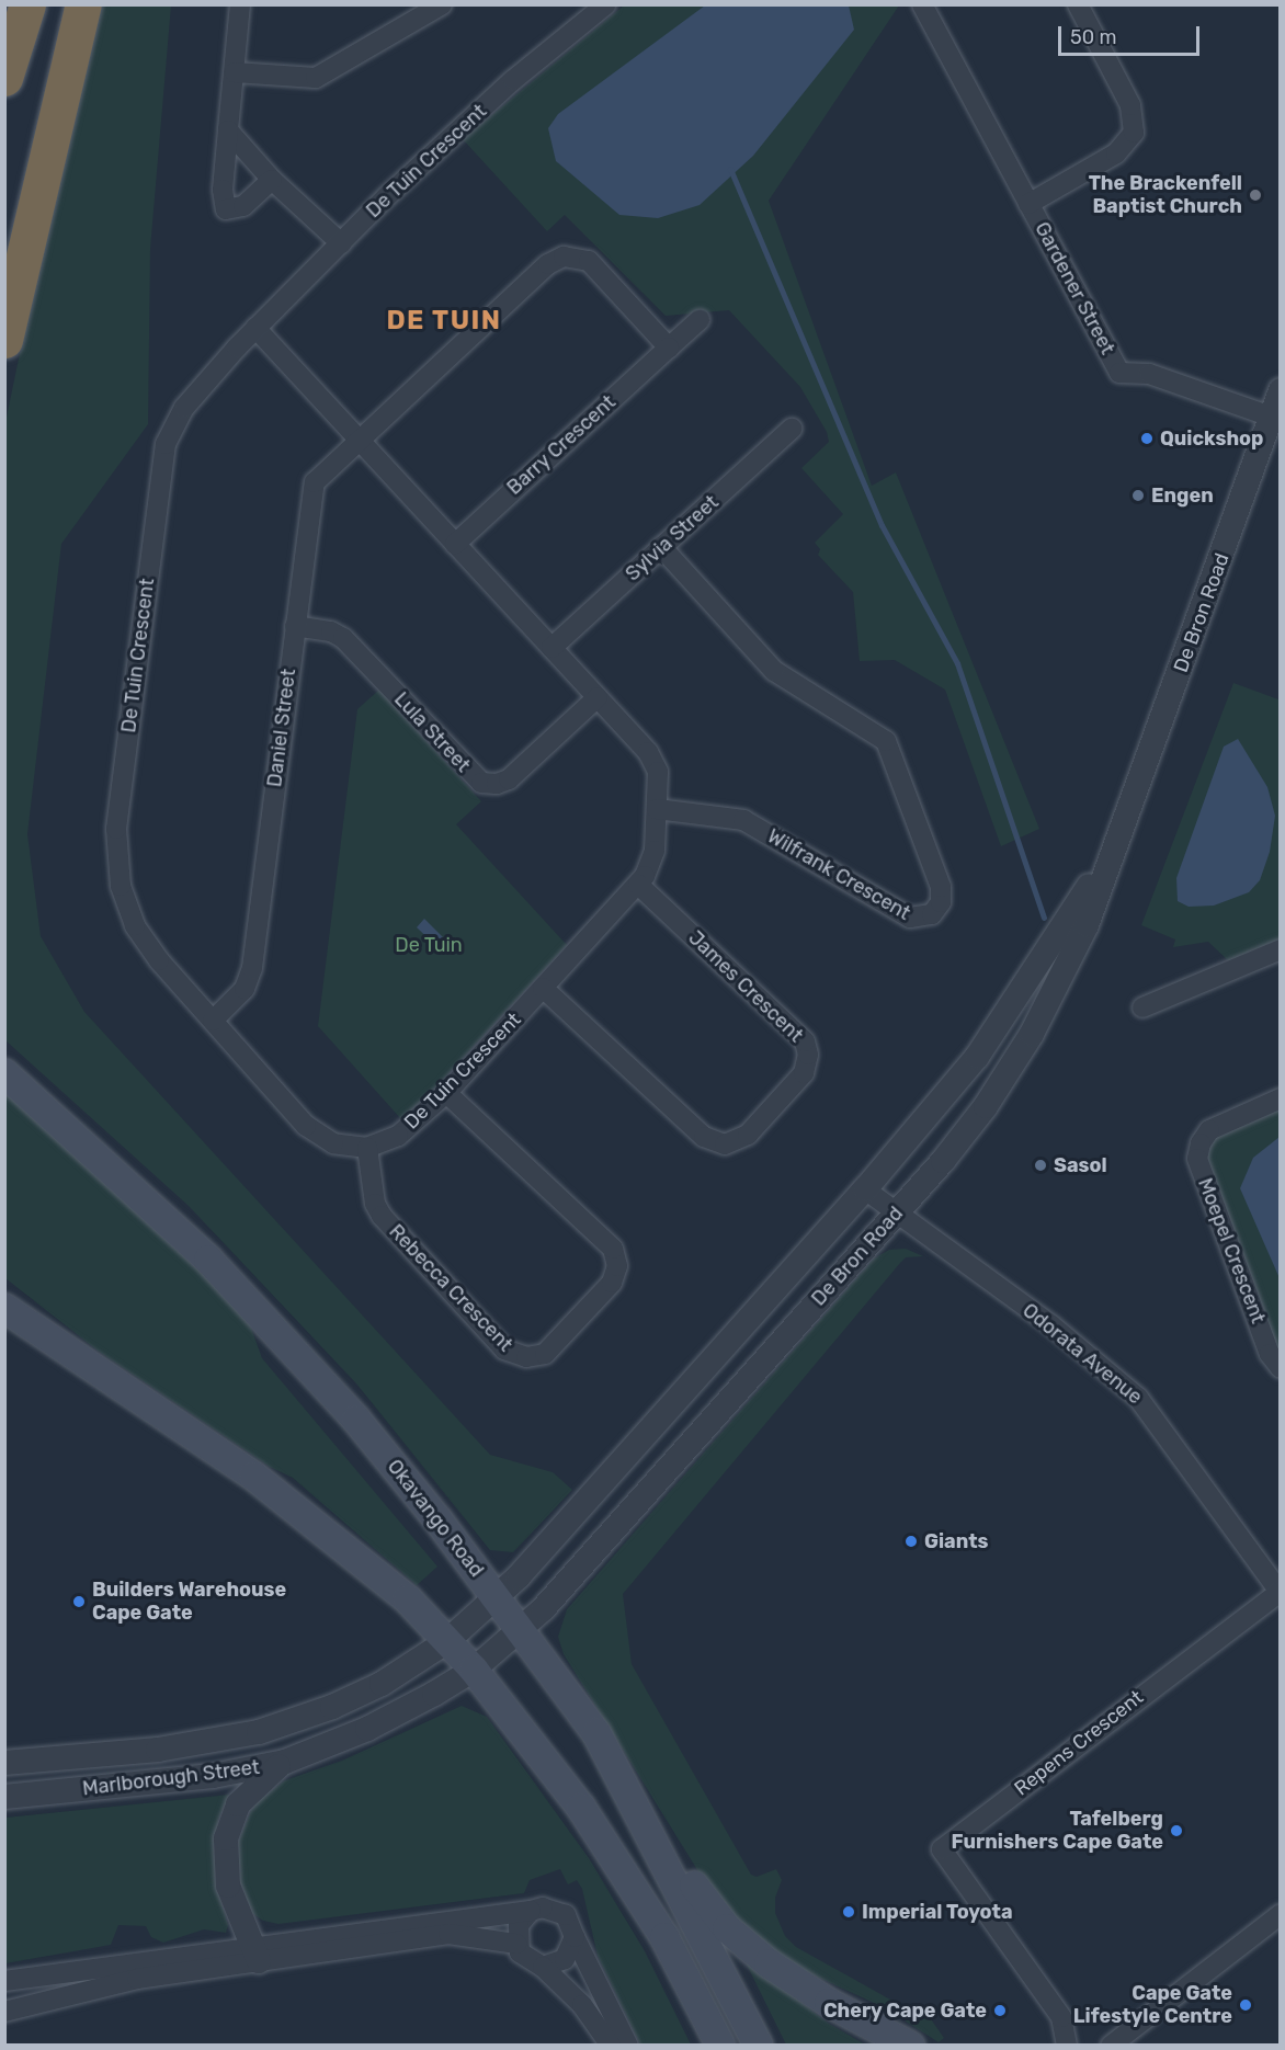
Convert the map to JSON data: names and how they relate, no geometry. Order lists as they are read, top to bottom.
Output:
{
  "streets": {
    "main road": ["Okavango Road"],
    "street": [
      "De Tuin Crescent",
      "Gardener Street",
      "Barry Crescent",
      "Sylvia Street",
      "De Bron Road",
      "Daniel Street",
      "Lula Street",
      "Wilfrank Crescent",
      "James Crescent",
      "Moepel Crescent",
      "Rebecca Crescent",
      "Odorata Avenue",
      "Repens Crescent",
      "Marlborough Street"
    ]
  },
  "crossings": [
    ["De Tuin Crescent", "Barry Crescent"],
    ["De Tuin Crescent", "Sylvia Street"],
    ["De Tuin Crescent", "Daniel Street"],
    ["De Tuin Crescent", "Lula Street"],
    ["De Tuin Crescent", "Wilfrank Crescent"],
    ["De Tuin Crescent", "James Crescent"],
    ["De Tuin Crescent", "Rebecca Crescent"],
    ["Gardener Street", "De Bron Road"],
    ["Sylvia Street", "Wilfrank Crescent"],
    ["De Bron Road", "Odorata Avenue"],
    ["De Bron Road", "Okavango Road"],
    ["De Bron Road", "Marlborough Street"],
    ["Daniel Street", "Lula Street"],
    ["Odorata Avenue", "Repens Crescent"]
  ],
  "districts": ["DE TUIN"],
  "parks": ["De Tuin"],
  "places": [
    "The Brackenfell Baptist Church",
    "Quickshop",
    "Engen",
    "Sasol",
    "Giants",
    "Builders Warehouse Cape Gate",
    "Tafelberg Furnishers Cape Gate",
    "Imperial Toyota",
    "Cape Gate Lifestyle Centre",
    "Chery Cape Gate"
  ],
  "scale_bar": "50 m"
}
